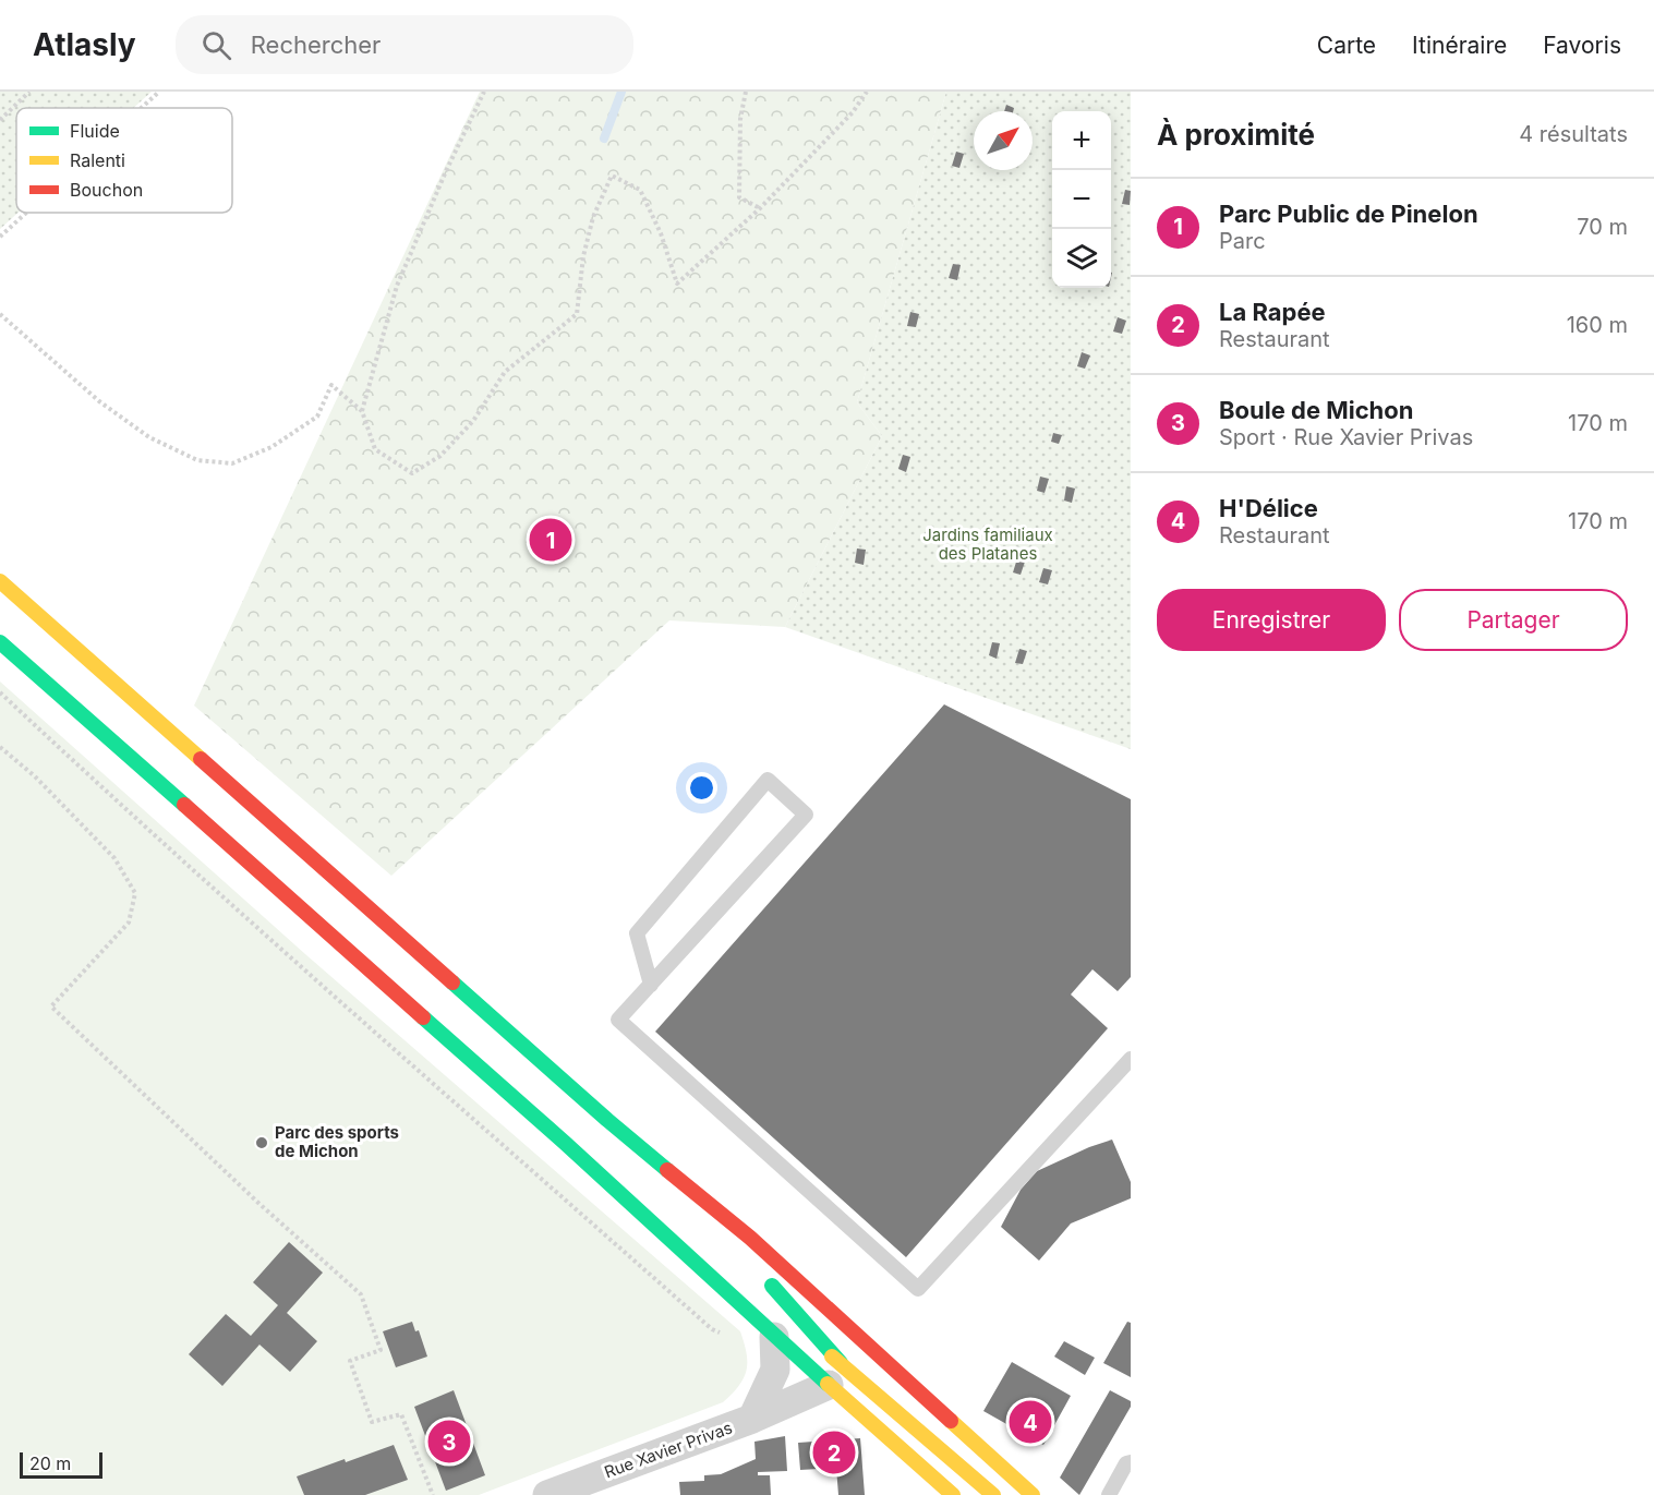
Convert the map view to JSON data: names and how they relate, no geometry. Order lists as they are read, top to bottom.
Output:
{
  "streets": {
    "street": ["Rue Xavier Privas"]
  },
  "parks": ["Jardins familiaux des Platanes"],
  "places": ["Parc des sports de Michon"],
  "legend": ["Fluide", "Ralenti", "Bouchon"],
  "scale_bar": "20 m",
  "north": "top right",
  "page": {
    "header": "Atlasly",
    "search": "Rechercher",
    "nav": ["Carte", "Itinéraire", "Favoris"],
    "heading": ["À proximité", "4 résultats"],
    "map_buttons": ["+", "−"],
    "list": [
      {
        "mark": "1",
        "name": "Parc Public de Pinelon",
        "note": "Parc",
        "value": "70 m"
      },
      {
        "mark": "2",
        "name": "La Rapée",
        "note": "Restaurant",
        "value": "160 m"
      },
      {
        "mark": "3",
        "name": "Boule de Michon",
        "note": "Sport · Rue Xavier Privas",
        "value": "170 m"
      },
      {
        "mark": "4",
        "name": "H'Délice",
        "note": "Restaurant",
        "value": "170 m"
      }
    ],
    "pins": [
      "1",
      "4",
      "3",
      "2"
    ],
    "buttons": ["Enregistrer", "Partager"],
    "scale": "20 m"
  }
}
